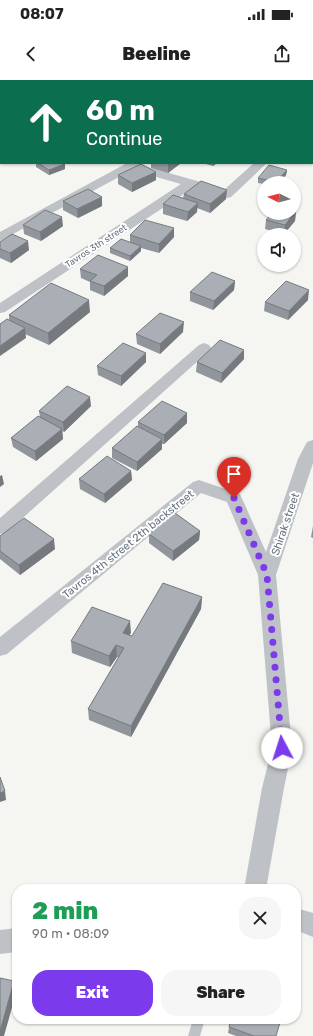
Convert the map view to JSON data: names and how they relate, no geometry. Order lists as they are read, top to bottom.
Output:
{
  "streets": {
    "street": ["Tavros 3th street", "Shirak street", "Tavros 4th street 2th backstreet"]
  },
  "crossings": [
    ["Shirak street", "Tavros 4th street 2th backstreet"]
  ],
  "north": "left",
  "page": {
    "status": "08:07",
    "header": "Beeline",
    "turn": ["60 m", "Continue"],
    "heading": ["2 min", "90 m · 08:09"],
    "buttons": ["Exit", "Share"]
  }
}
